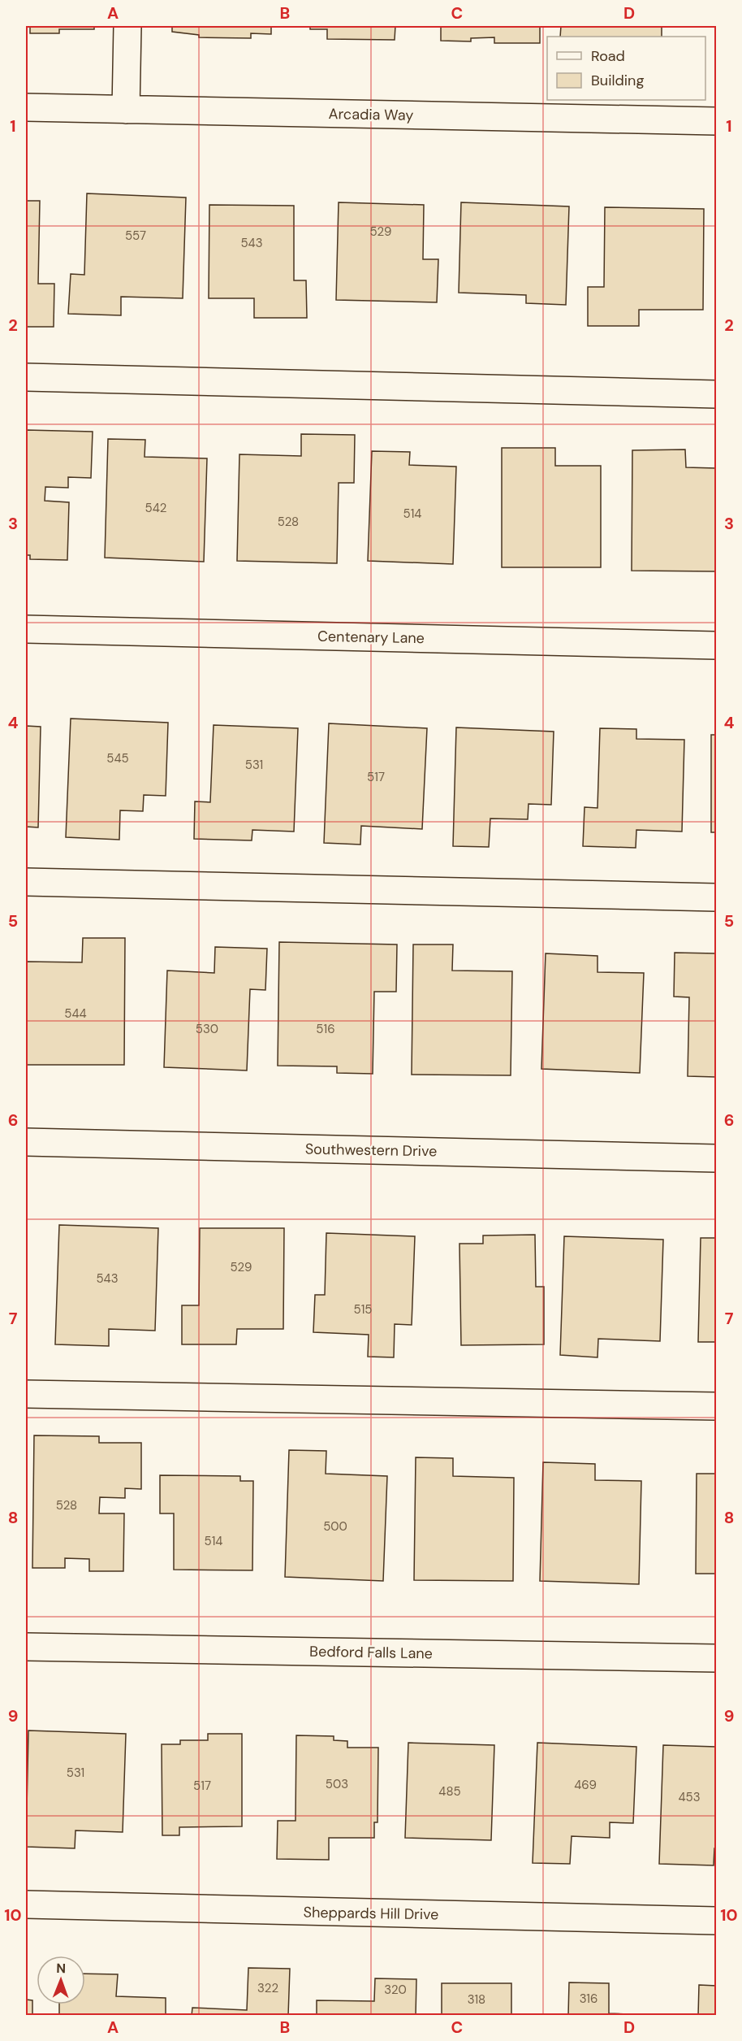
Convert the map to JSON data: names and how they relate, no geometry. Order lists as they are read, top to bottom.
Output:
{
  "streets": {
    "street": [
      "Arcadia Way",
      "Centenary Lane",
      "Southwestern Drive",
      "Bedford Falls Lane",
      "Sheppards Hill Drive"
    ]
  },
  "house_numbers": [
    "529",
    "557",
    "543",
    "542",
    "514",
    "528",
    "545",
    "531",
    "517",
    "544",
    "530",
    "516",
    "529",
    "543",
    "515",
    "528",
    "500",
    "514",
    "531",
    "503",
    "469",
    "517",
    "485",
    "453",
    "322",
    "320",
    "316",
    "318"
  ],
  "legend": ["Road", "Building"],
  "north": "top",
  "grid": {
    "columns": [
      "A",
      "B",
      "C",
      "D"
    ],
    "rows": [
      "1",
      "2",
      "3",
      "4",
      "5",
      "6",
      "7",
      "8",
      "9",
      "10"
    ]
  }
}
